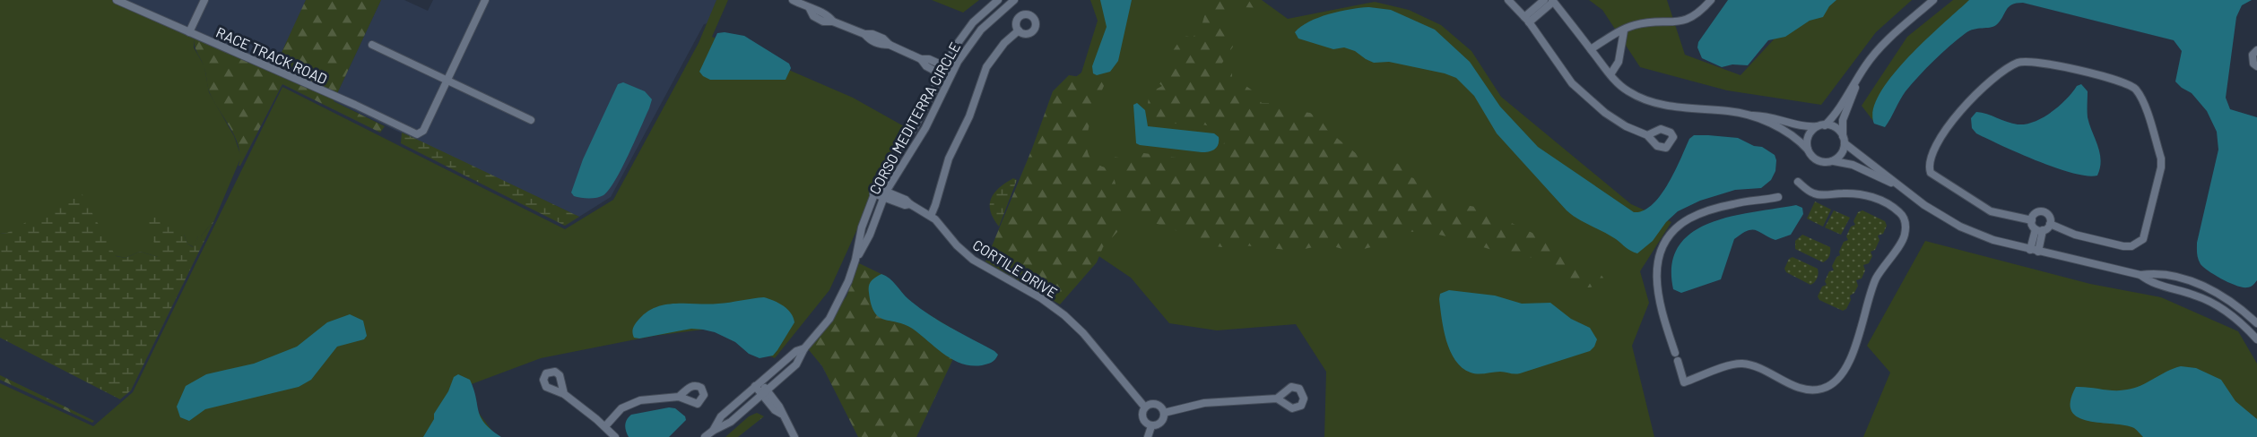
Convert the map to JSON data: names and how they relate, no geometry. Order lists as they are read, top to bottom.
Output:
{
  "streets": {
    "street": ["RACE TRACK ROAD", "CORSO MEDITERRA CIRCLE", "CORTILE DRIVE"]
  },
  "crossings": [
    ["CORSO MEDITERRA CIRCLE", "CORTILE DRIVE"]
  ]
}
